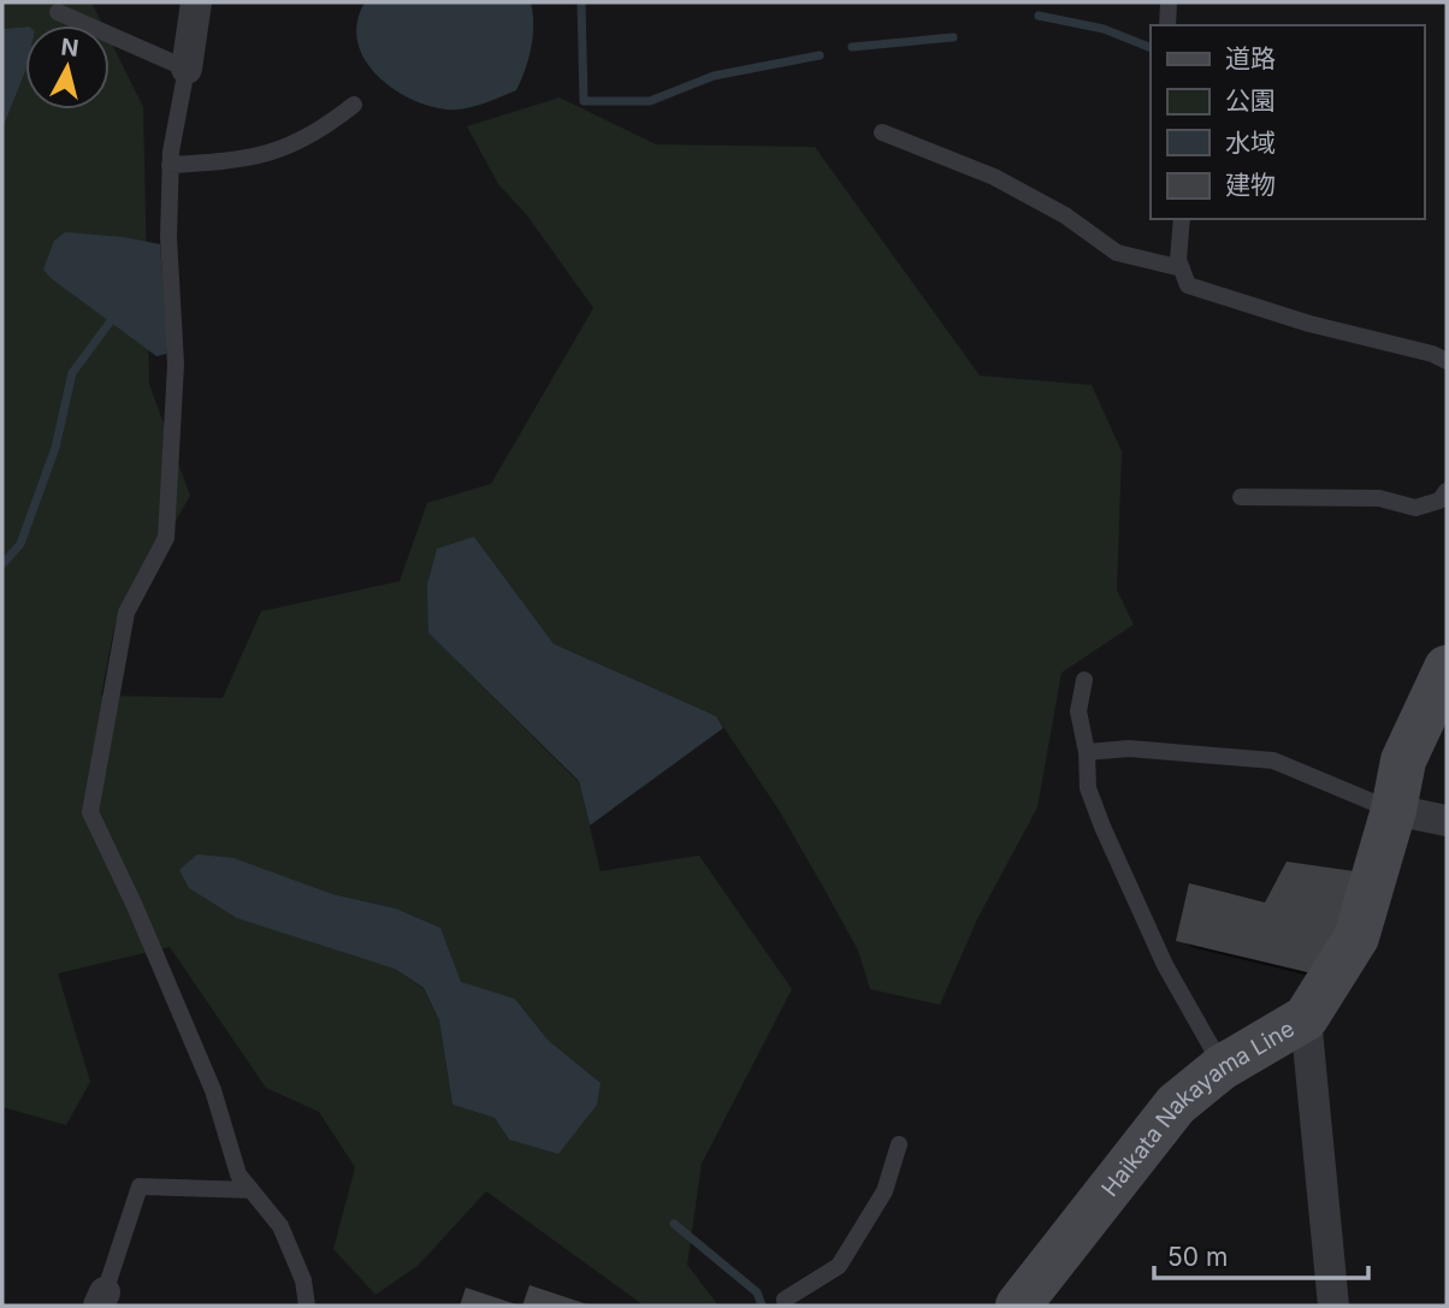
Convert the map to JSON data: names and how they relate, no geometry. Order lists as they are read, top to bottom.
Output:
{
  "streets": {
    "main road": ["Haikata Nakayama Line"]
  },
  "legend": [
    "道路",
    "公園",
    "水域",
    "建物"
  ],
  "scale_bar": "50 m",
  "north": "top"
}
